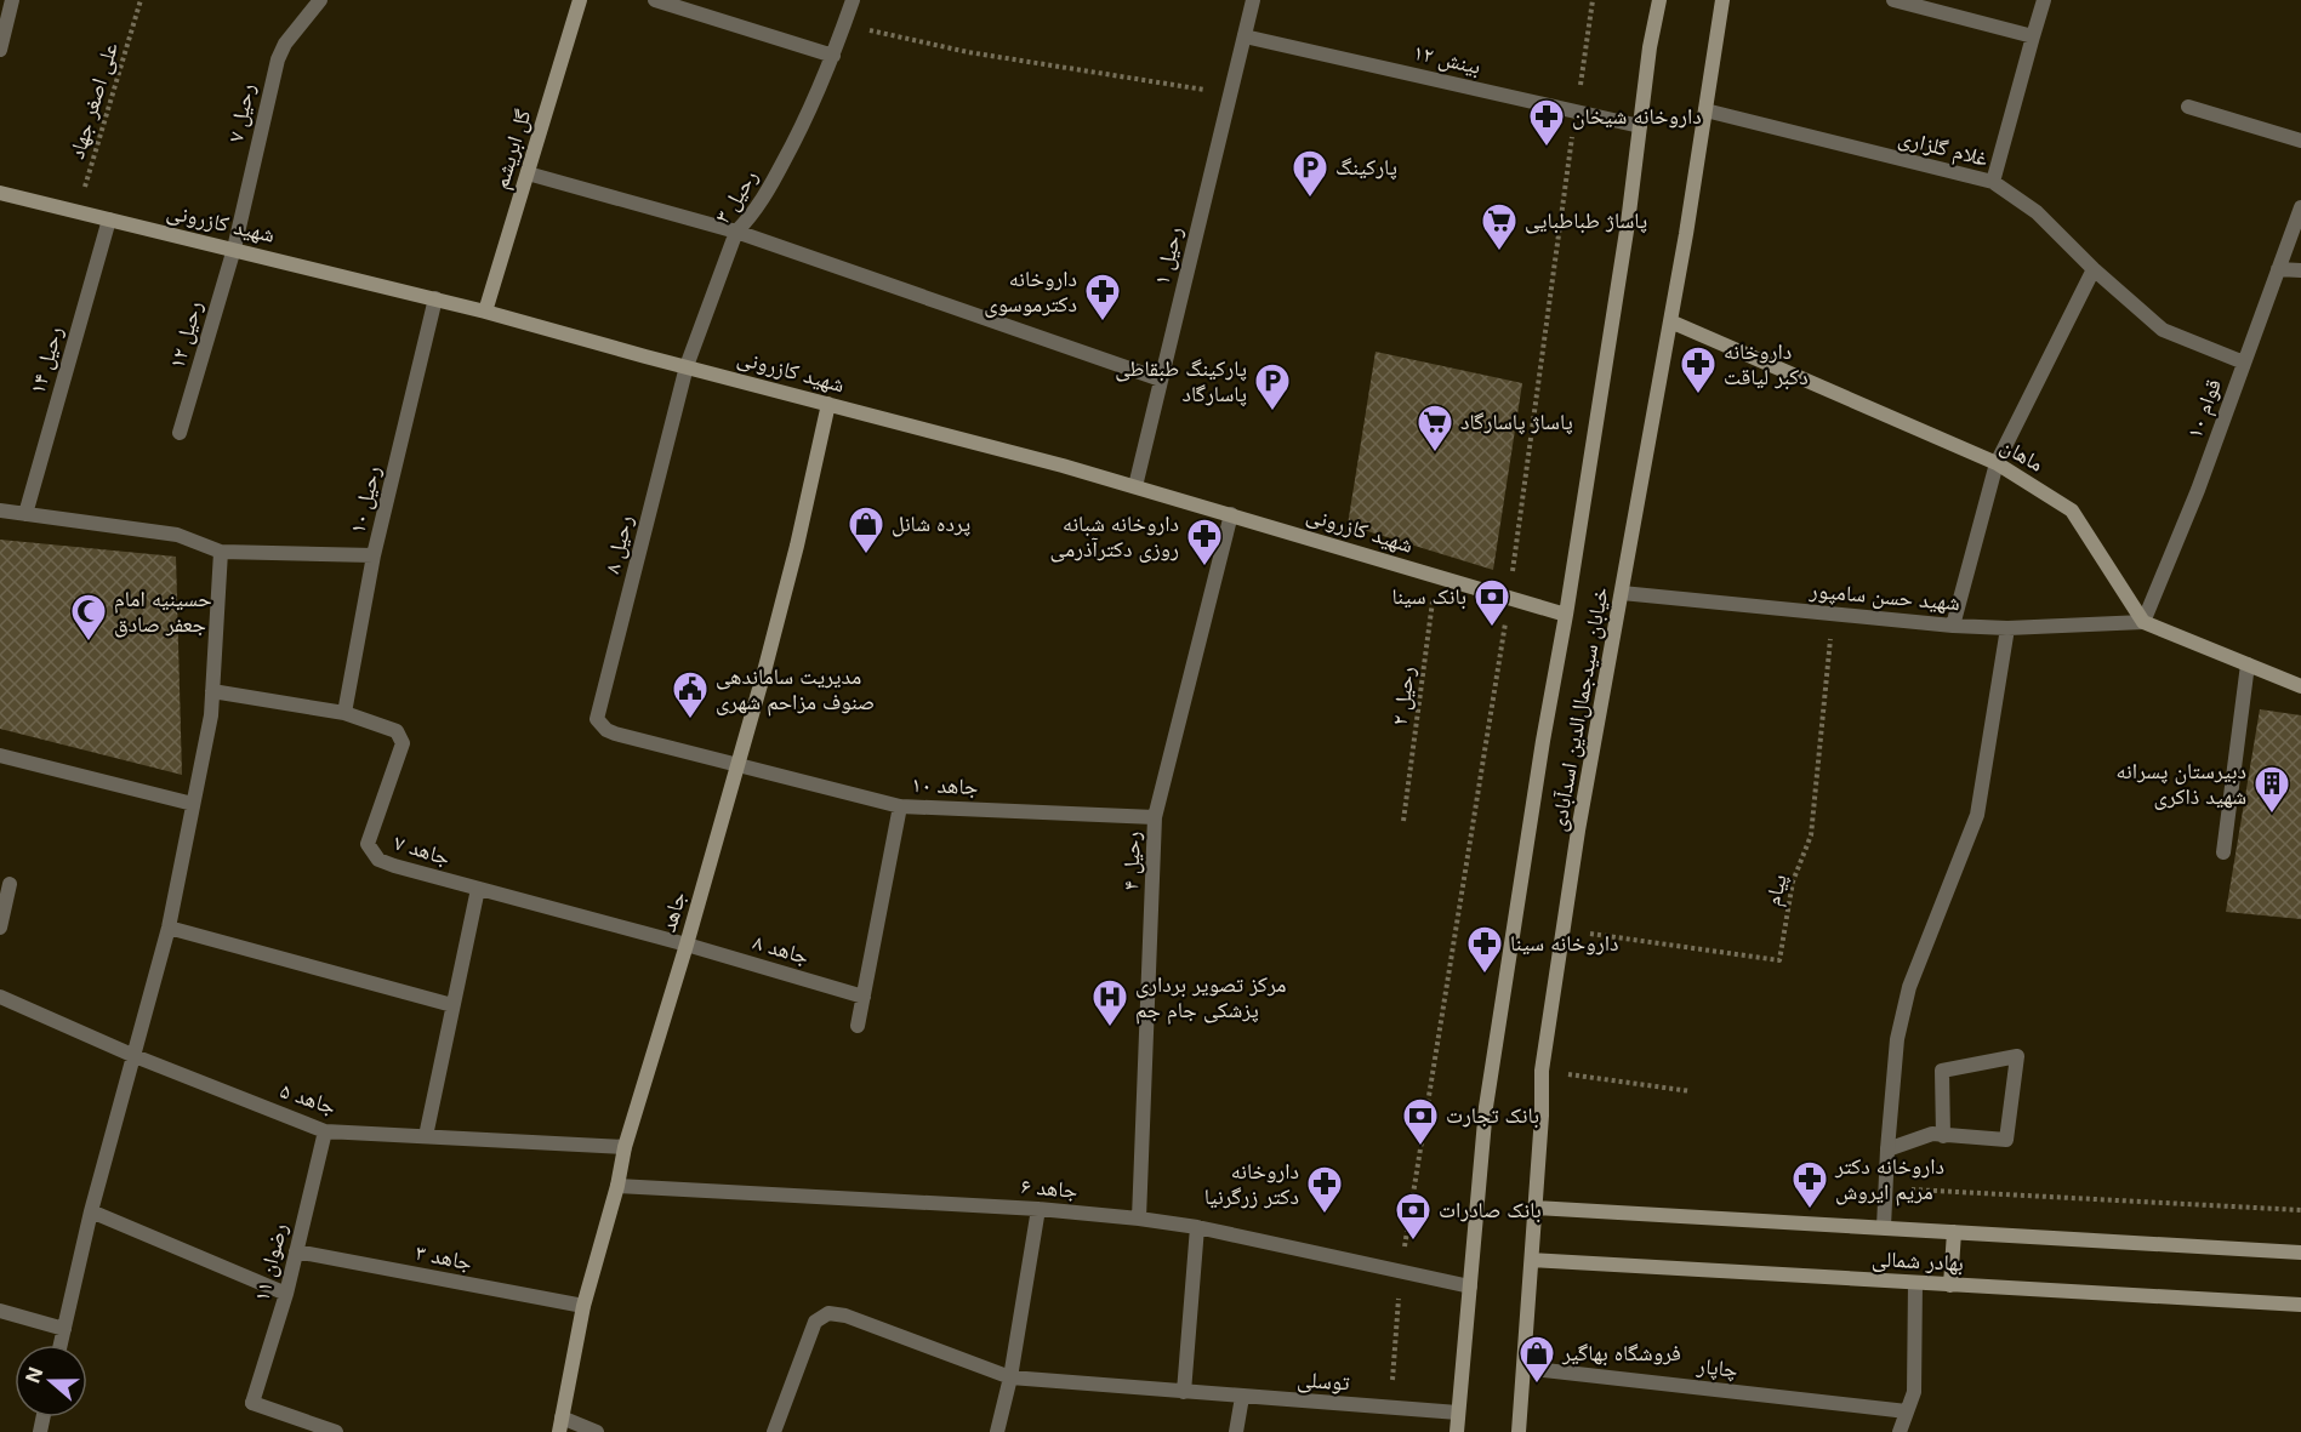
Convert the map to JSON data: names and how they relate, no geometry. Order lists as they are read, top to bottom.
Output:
{
  "streets": {
    "main road": [
      "گل ابریشم",
      "شهید کازرونی",
      "ماهان",
      "خیابان سیدجمال‌الدین اسدآبادی",
      "جاهد",
      "بهادر شمالی"
    ],
    "street": [
      "بینش ۱۲",
      "رحیل ۷",
      "غلام گلزاری",
      "رحیل ۳",
      "رحیل ۱",
      "رحیل ۱۲",
      "رحیل ۱۴",
      "قوام ۱۰",
      "رحیل ۱۰",
      "رحیل ۸",
      "شهید حسن سامپور",
      "جاهد ۱۰",
      "جاهد ۷",
      "رحیل ۴",
      "جاهد ۸",
      "جاهد ۵",
      "جاهد ۶",
      "جاهد ۳",
      "رضوان ۱۱",
      "چاپار",
      "توسلی"
    ],
    "path": ["علی اصغر جهاد", "رحیل ۲", "پیام"]
  },
  "crossings": [
    ["بینش ۱۲", "رحیل ۱"],
    ["بینش ۱۲", "خیابان سیدجمال‌الدین اسدآبادی"],
    ["علی اصغر جهاد", "شهید کازرونی"],
    ["رحیل ۷", "شهید کازرونی"],
    ["رحیل ۷", "رحیل ۱۲"],
    ["غلام گلزاری", "قوام ۱۰"],
    ["غلام گلزاری", "خیابان سیدجمال‌الدین اسدآبادی"],
    ["گل ابریشم", "شهید کازرونی"],
    ["رحیل ۳", "شهید کازرونی"],
    ["رحیل ۳", "رحیل ۸"],
    ["شهید کازرونی", "رحیل ۱"],
    ["شهید کازرونی", "رحیل ۱۲"],
    ["شهید کازرونی", "رحیل ۱۴"],
    ["شهید کازرونی", "رحیل ۱۰"],
    ["شهید کازرونی", "رحیل ۸"],
    ["شهید کازرونی", "رحیل ۲"],
    ["شهید کازرونی", "خیابان سیدجمال‌الدین اسدآبادی"],
    ["شهید کازرونی", "رحیل ۴"],
    ["شهید کازرونی", "جاهد"],
    ["قوام ۱۰", "ماهان"],
    ["قوام ۱۰", "شهید حسن سامپور"],
    ["ماهان", "شهید حسن سامپور"],
    ["ماهان", "خیابان سیدجمال‌الدین اسدآبادی"],
    ["رحیل ۱۰", "جاهد ۷"],
    ["رحیل ۸", "جاهد ۱۰"],
    ["شهید حسن سامپور", "خیابان سیدجمال‌الدین اسدآبادی"],
    ["شهید حسن سامپور", "پیام"],
    ["خیابان سیدجمال‌الدین اسدآبادی", "پیام"],
    ["خیابان سیدجمال‌الدین اسدآبادی", "جاهد ۶"],
    ["خیابان سیدجمال‌الدین اسدآبادی", "بهادر شمالی"],
    ["خیابان سیدجمال‌الدین اسدآبادی", "چاپار"],
    ["خیابان سیدجمال‌الدین اسدآبادی", "توسلی"],
    ["جاهد ۱۰", "رحیل ۴"],
    ["جاهد ۱۰", "جاهد"],
    ["جاهد ۷", "جاهد"],
    ["جاهد ۷", "جاهد ۸"],
    ["رحیل ۴", "جاهد ۶"],
    ["جاهد", "جاهد ۸"],
    ["جاهد", "جاهد ۵"],
    ["جاهد", "جاهد ۶"],
    ["جاهد", "جاهد ۳"],
    ["جاهد ۵", "رضوان ۱۱"],
    ["جاهد ۳", "رضوان ۱۱"]
  ],
  "places": {
    "pharmacy": [
      "داروخانه شیخان",
      "داروخانه دکترموسوی",
      "داروخانه دکبر لیاقت",
      "داروخانه شبانه روزی دکترآذرمی",
      "داروخانه سینا",
      "داروخانه دکتر مریم ایروش",
      "داروخانه دکتر زرگرنیا"
    ],
    "parking": ["پارکینگ", "پارکینگ طبقاطی پاسارگاد"],
    "supermarket": ["پاساژ طباطبایی", "پاساژ پاسارگاد"],
    "shop": ["پرده شانل", "فروشگاه بهاگیر"],
    "bank": ["بانک سینا", "بانک تجارت", "بانک صادرات"],
    "mosque": ["حسینیه امام جعفر صادق"],
    "public building": ["مدیریت ساماندهی صنوف مزاحم شهری"],
    "building": ["دبیرستان پسرانه شهید ذاکری"],
    "hospital": ["مرکز تصویر برداری پزشکی جام جم"]
  },
  "north": "left"
}
